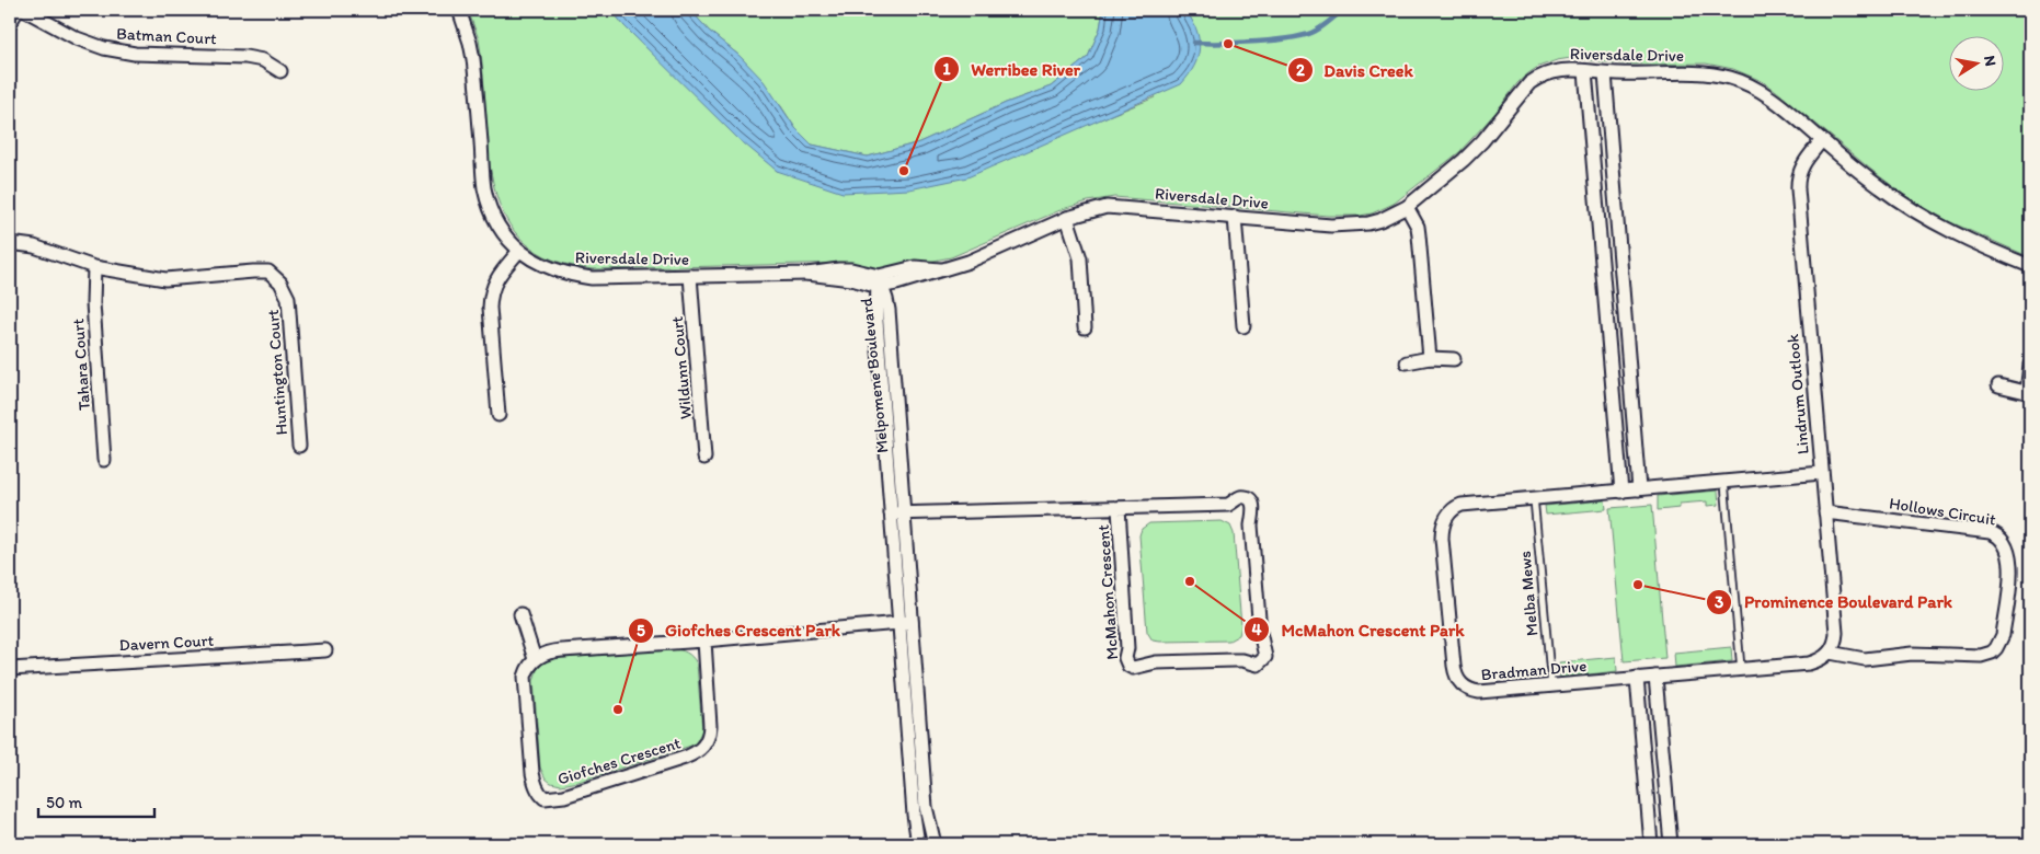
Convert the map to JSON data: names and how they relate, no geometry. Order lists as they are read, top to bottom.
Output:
{
  "streets": {
    "street": [
      "Batman Court",
      "Riversdale Drive",
      "Tahara Court",
      "Wildunn Court",
      "Huntington Court",
      "Melpomene Boulevard",
      "Lindrum Outlook",
      "Hollows Circuit",
      "McMahon Crescent",
      "Davern Court",
      "Bradman Drive",
      "Giofches Crescent"
    ],
    "lane": ["Melba Mews"]
  },
  "crossings": [
    ["Riversdale Drive", "Wildunn Court"],
    ["Riversdale Drive", "Melpomene Boulevard"],
    ["Riversdale Drive", "Lindrum Outlook"],
    ["Tahara Court", "Huntington Court"],
    ["Melpomene Boulevard", "McMahon Crescent"],
    ["Lindrum Outlook", "Hollows Circuit"],
    ["Lindrum Outlook", "Bradman Drive"],
    ["Hollows Circuit", "Bradman Drive"],
    ["Melba Mews", "Bradman Drive"]
  ],
  "places": [
    "Davis Creek",
    "Werribee River",
    "McMahon Crescent Park",
    "Prominence Boulevard Park",
    "Giofches Crescent Park"
  ],
  "scale_bar": "50 m",
  "north": "right"
}
